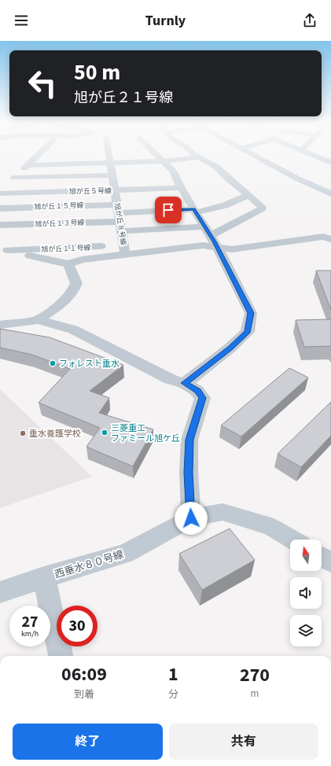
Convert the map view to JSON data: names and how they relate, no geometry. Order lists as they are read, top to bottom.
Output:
{
  "streets": {
    "street": [
      "旭が丘５号線",
      "旭が丘１５号線",
      "旭が丘１３号線",
      "旭が丘８号線",
      "旭が丘１１号線",
      "西垂水８０号線"
    ]
  },
  "crossings": [
    ["旭が丘５号線", "旭が丘８号線"],
    ["旭が丘１５号線", "旭が丘１３号線"],
    ["旭が丘１５号線", "旭が丘８号線"],
    ["旭が丘１３号線", "旭が丘８号線"],
    ["旭が丘８号線", "旭が丘１１号線"]
  ],
  "places": ["フォレスト垂水", "三菱重工 ファミール旭ケ丘", "垂水養護学校"],
  "north": "top",
  "page": {
    "header": "Turnly",
    "turn": ["50 m", "旭が丘２１号線"],
    "speed": "27 km/h",
    "limit": "30",
    "eta": [
      "06:09",
      "到着",
      "1",
      "分",
      "270",
      "m"
    ],
    "buttons": ["終了", "共有"]
  }
}
